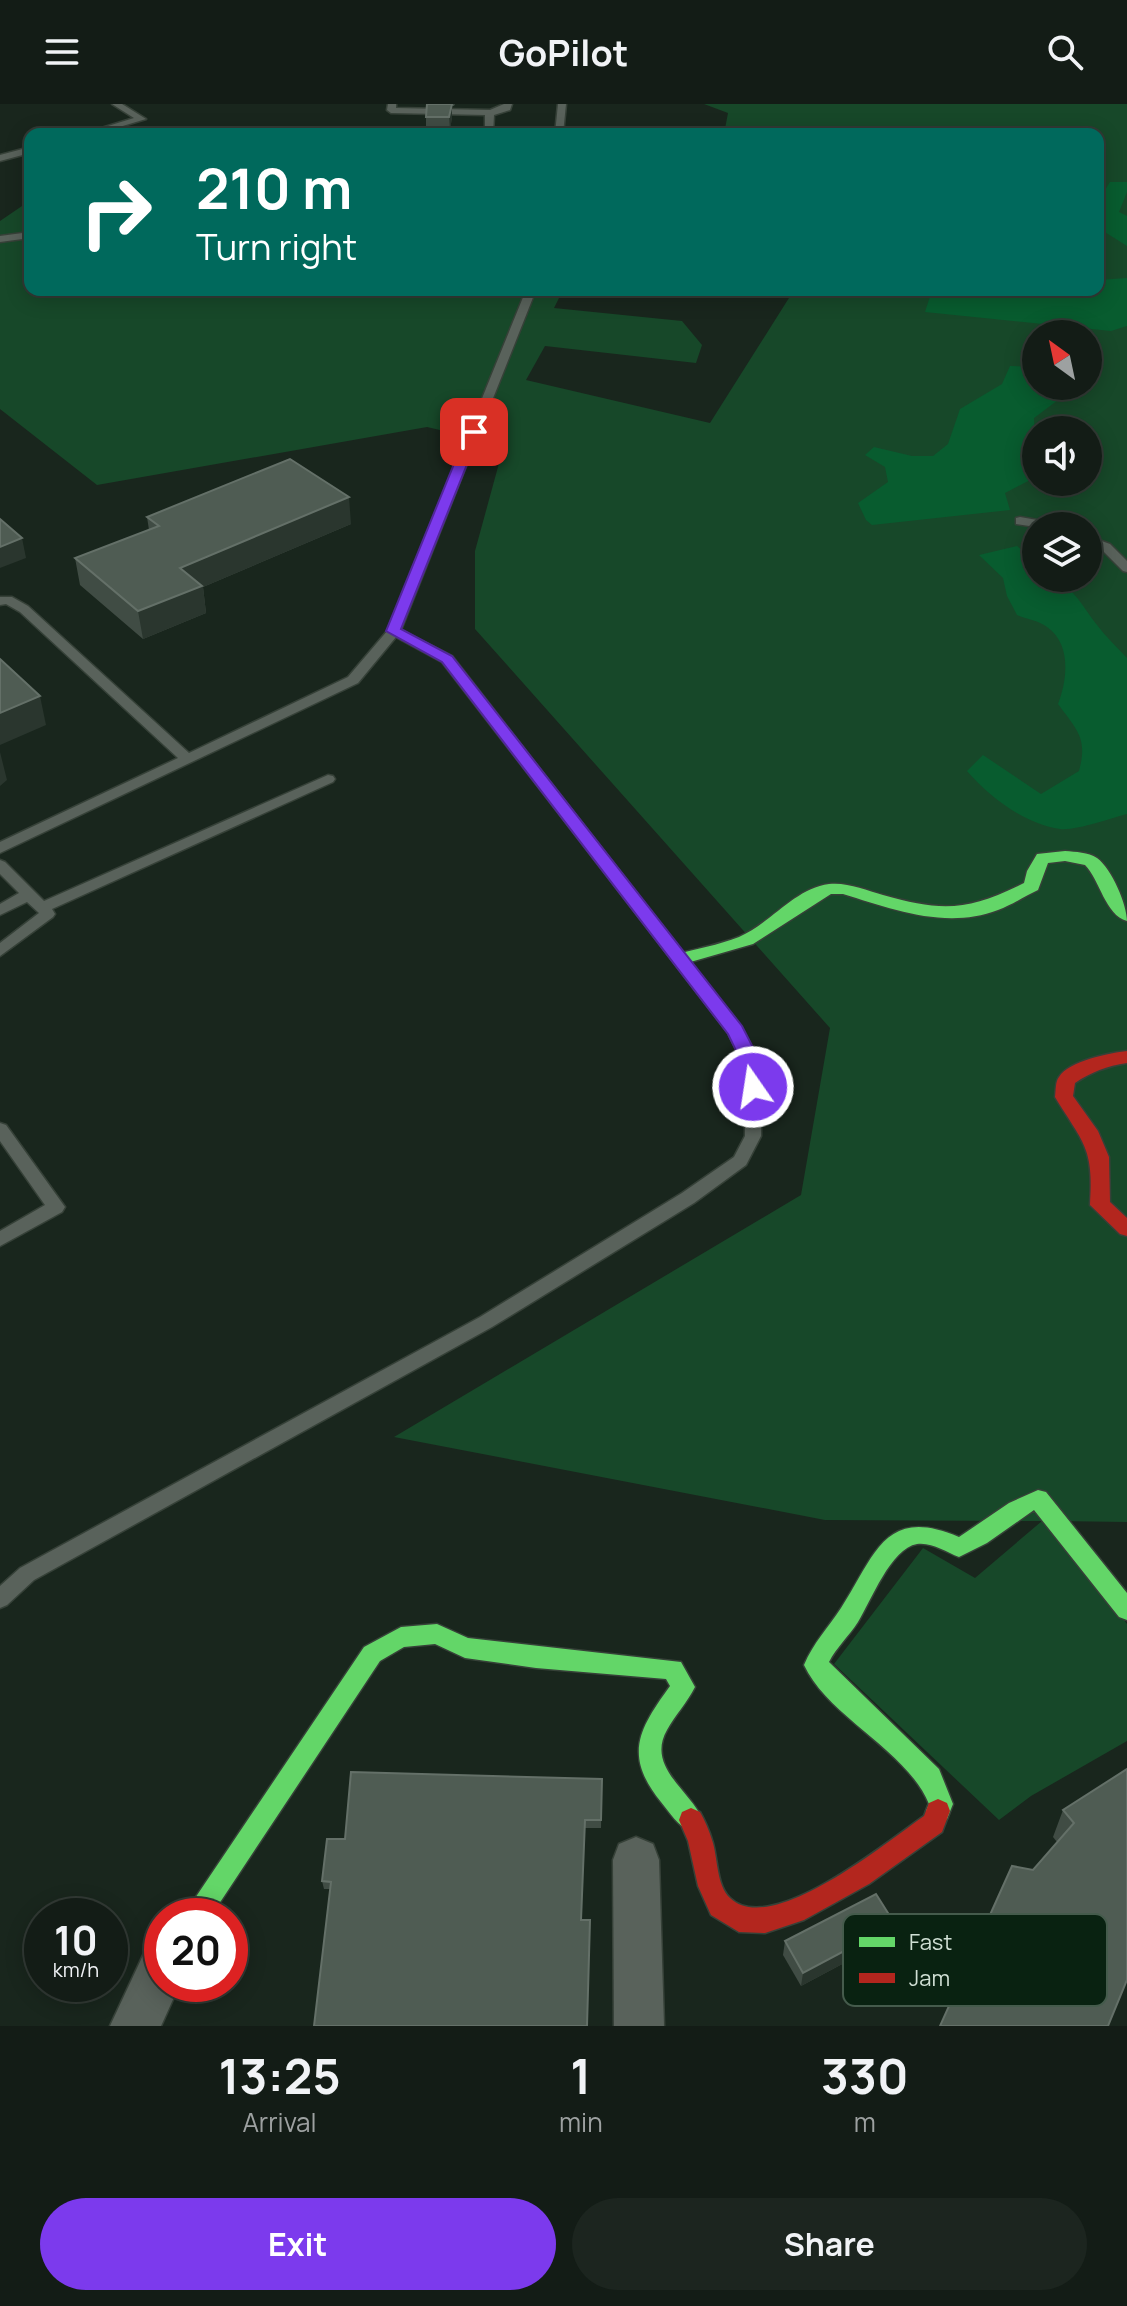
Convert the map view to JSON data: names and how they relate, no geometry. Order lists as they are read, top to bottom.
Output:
{
  "legend": ["Fast", "Jam"],
  "north": "top left",
  "page": {
    "header": "GoPilot",
    "turn": ["210 m", "Turn right"],
    "speed": "10 km/h",
    "limit": "20",
    "eta": [
      "13:25",
      "Arrival",
      "1",
      "min",
      "330",
      "m"
    ],
    "buttons": ["Exit", "Share"]
  }
}
